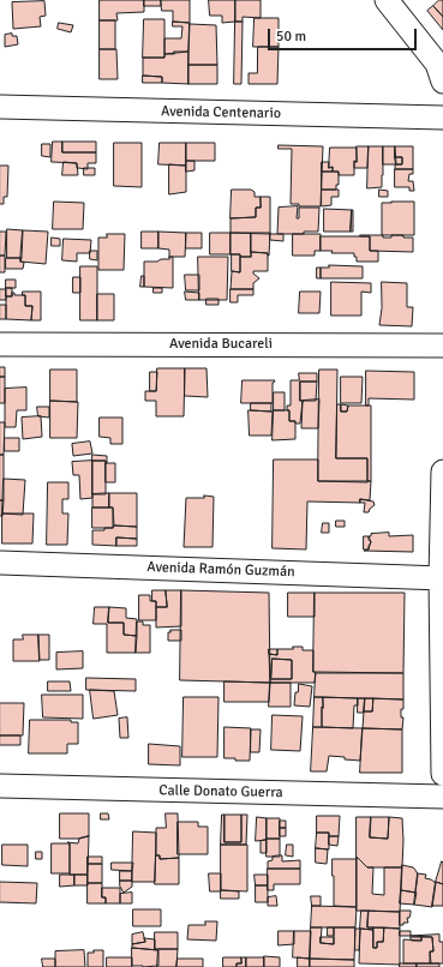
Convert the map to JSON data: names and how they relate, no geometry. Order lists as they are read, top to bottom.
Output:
{
  "streets": {
    "street": [
      "Avenida Centenario",
      "Avenida Bucareli",
      "Avenida Ramón Guzmán",
      "Calle Donato Guerra"
    ]
  },
  "scale_bar": "50 m"
}
